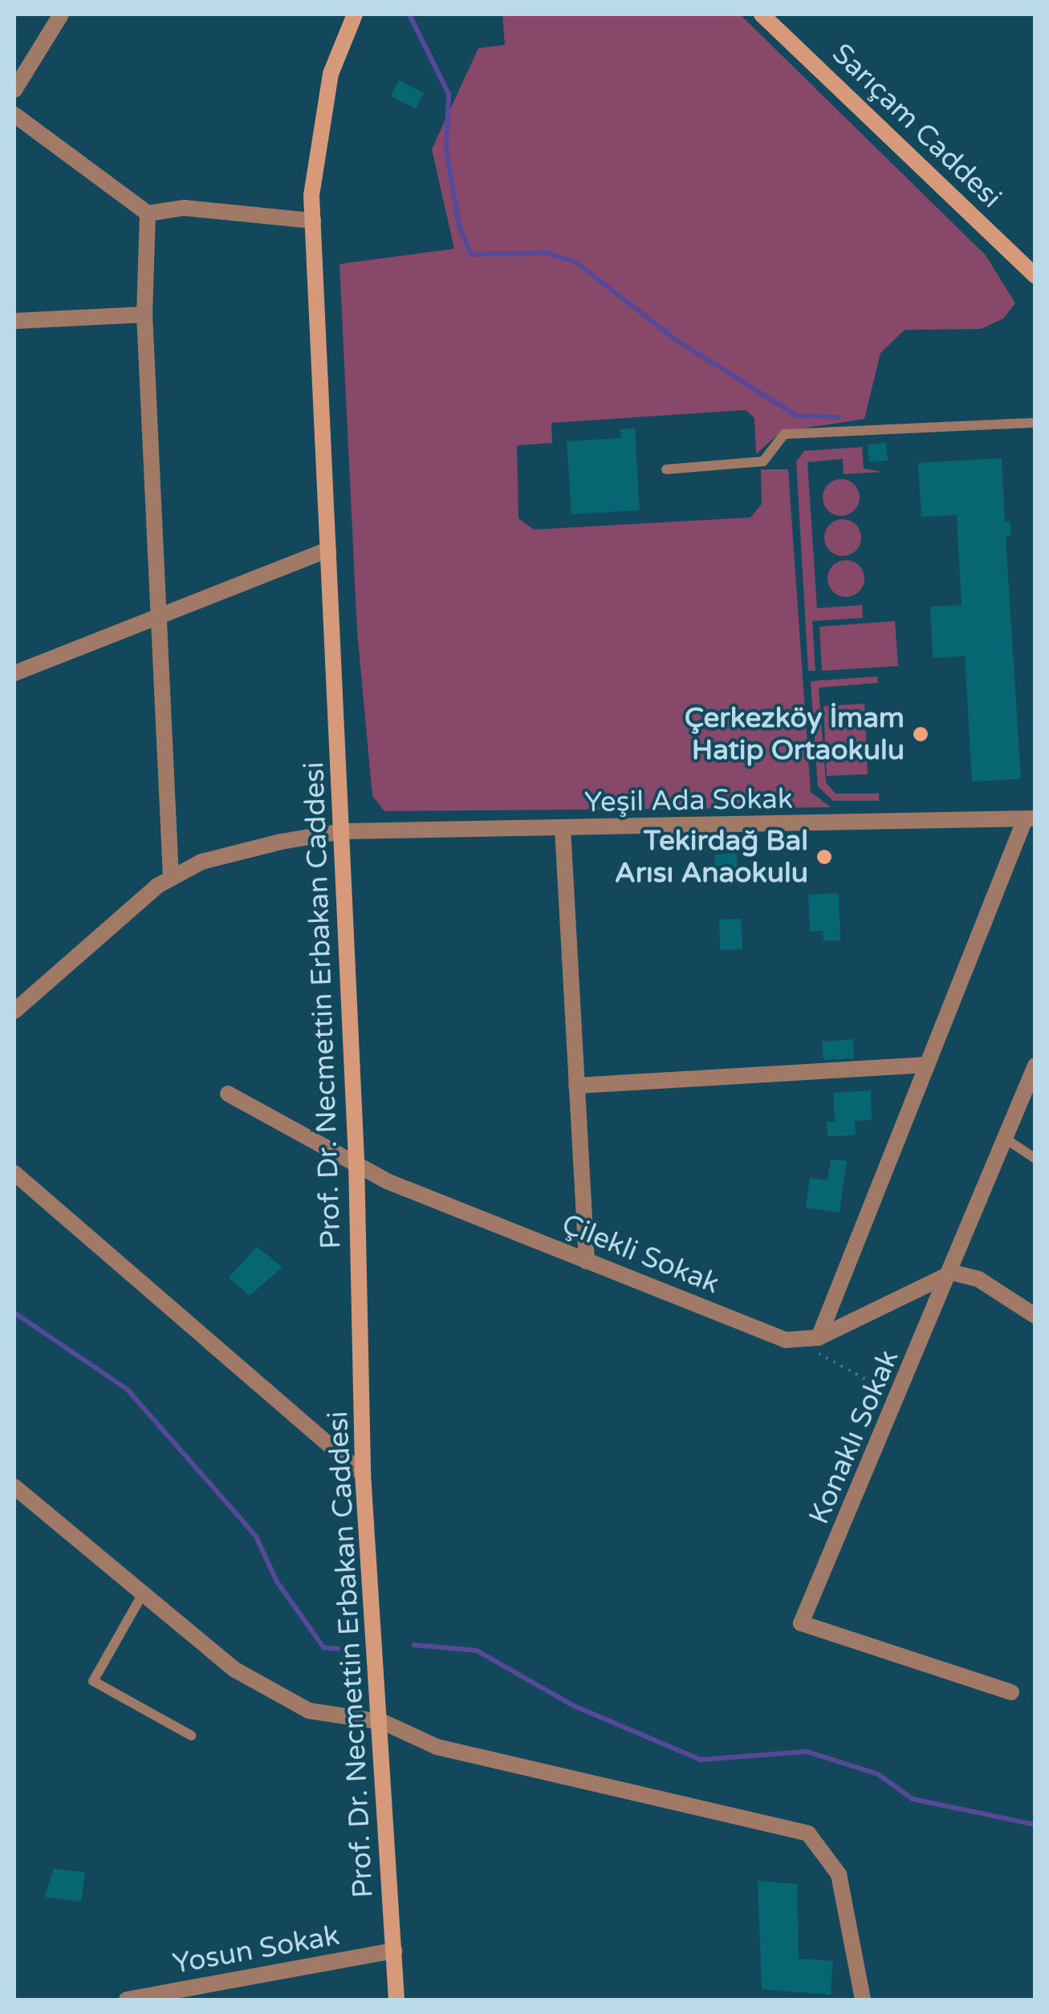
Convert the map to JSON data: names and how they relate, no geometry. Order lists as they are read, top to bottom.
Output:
{
  "streets": {
    "street": [
      "Sarıçam Caddesi",
      "Yeşil Ada Sokak",
      "Prof. Dr. Necmettin Erbakan Caddesi",
      "Çilekli Sokak",
      "Konaklı Sokak",
      "Yosun Sokak"
    ]
  },
  "crossings": [
    ["Yeşil Ada Sokak", "Prof. Dr. Necmettin Erbakan Caddesi"],
    ["Prof. Dr. Necmettin Erbakan Caddesi", "Çilekli Sokak"],
    ["Prof. Dr. Necmettin Erbakan Caddesi", "Yosun Sokak"]
  ],
  "places": ["Çerkezköy İmam Hatip Ortaokulu", "Tekirdağ Bal Arısı Anaokulu"]
}
